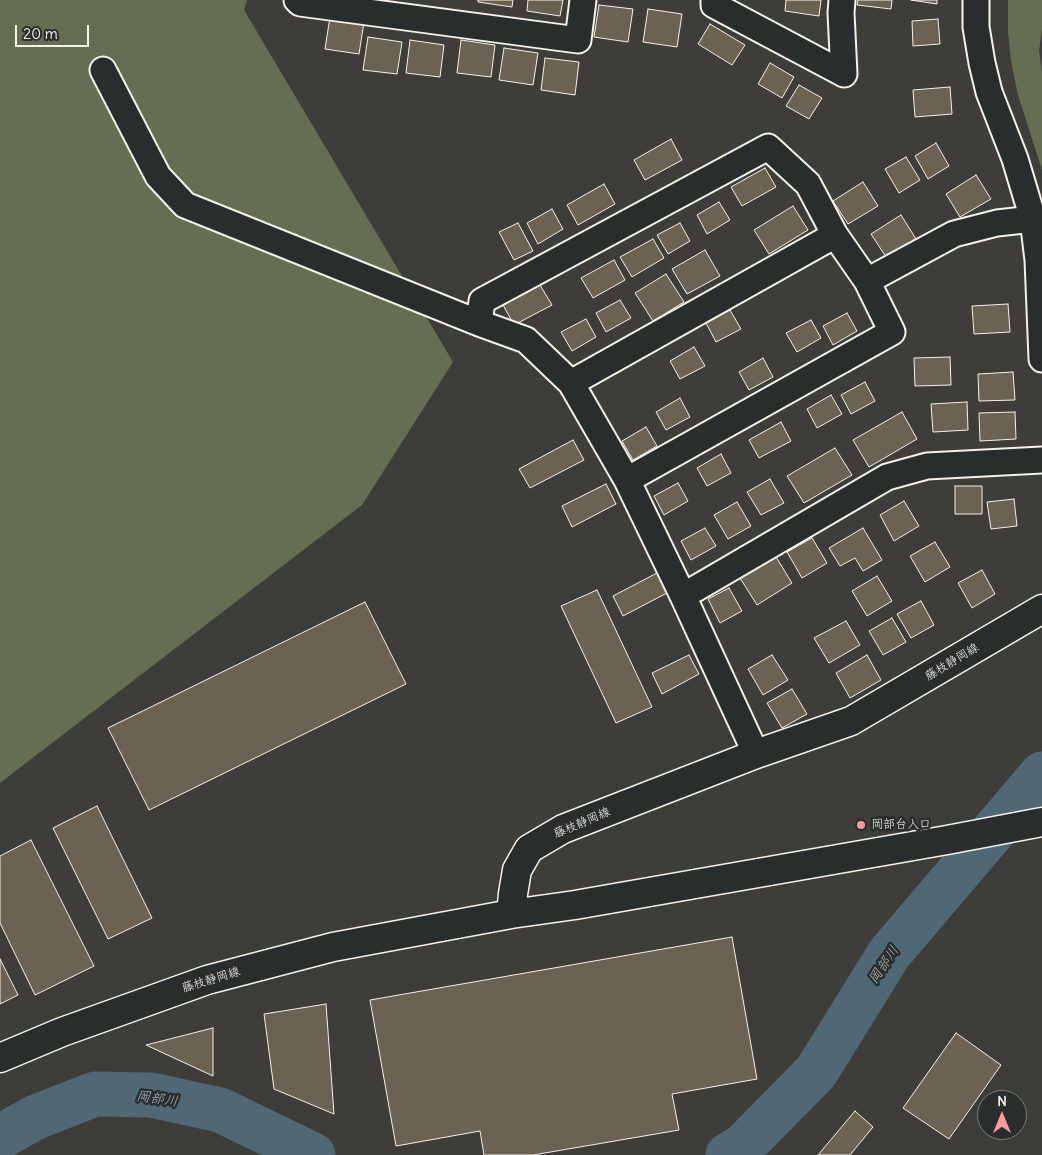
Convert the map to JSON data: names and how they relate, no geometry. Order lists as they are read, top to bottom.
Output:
{
  "streets": {
    "main road": ["藤枝静岡線"]
  },
  "water": ["岡部川"],
  "places": ["岡部台入口"],
  "scale_bar": "20 m",
  "north": "top"
}
